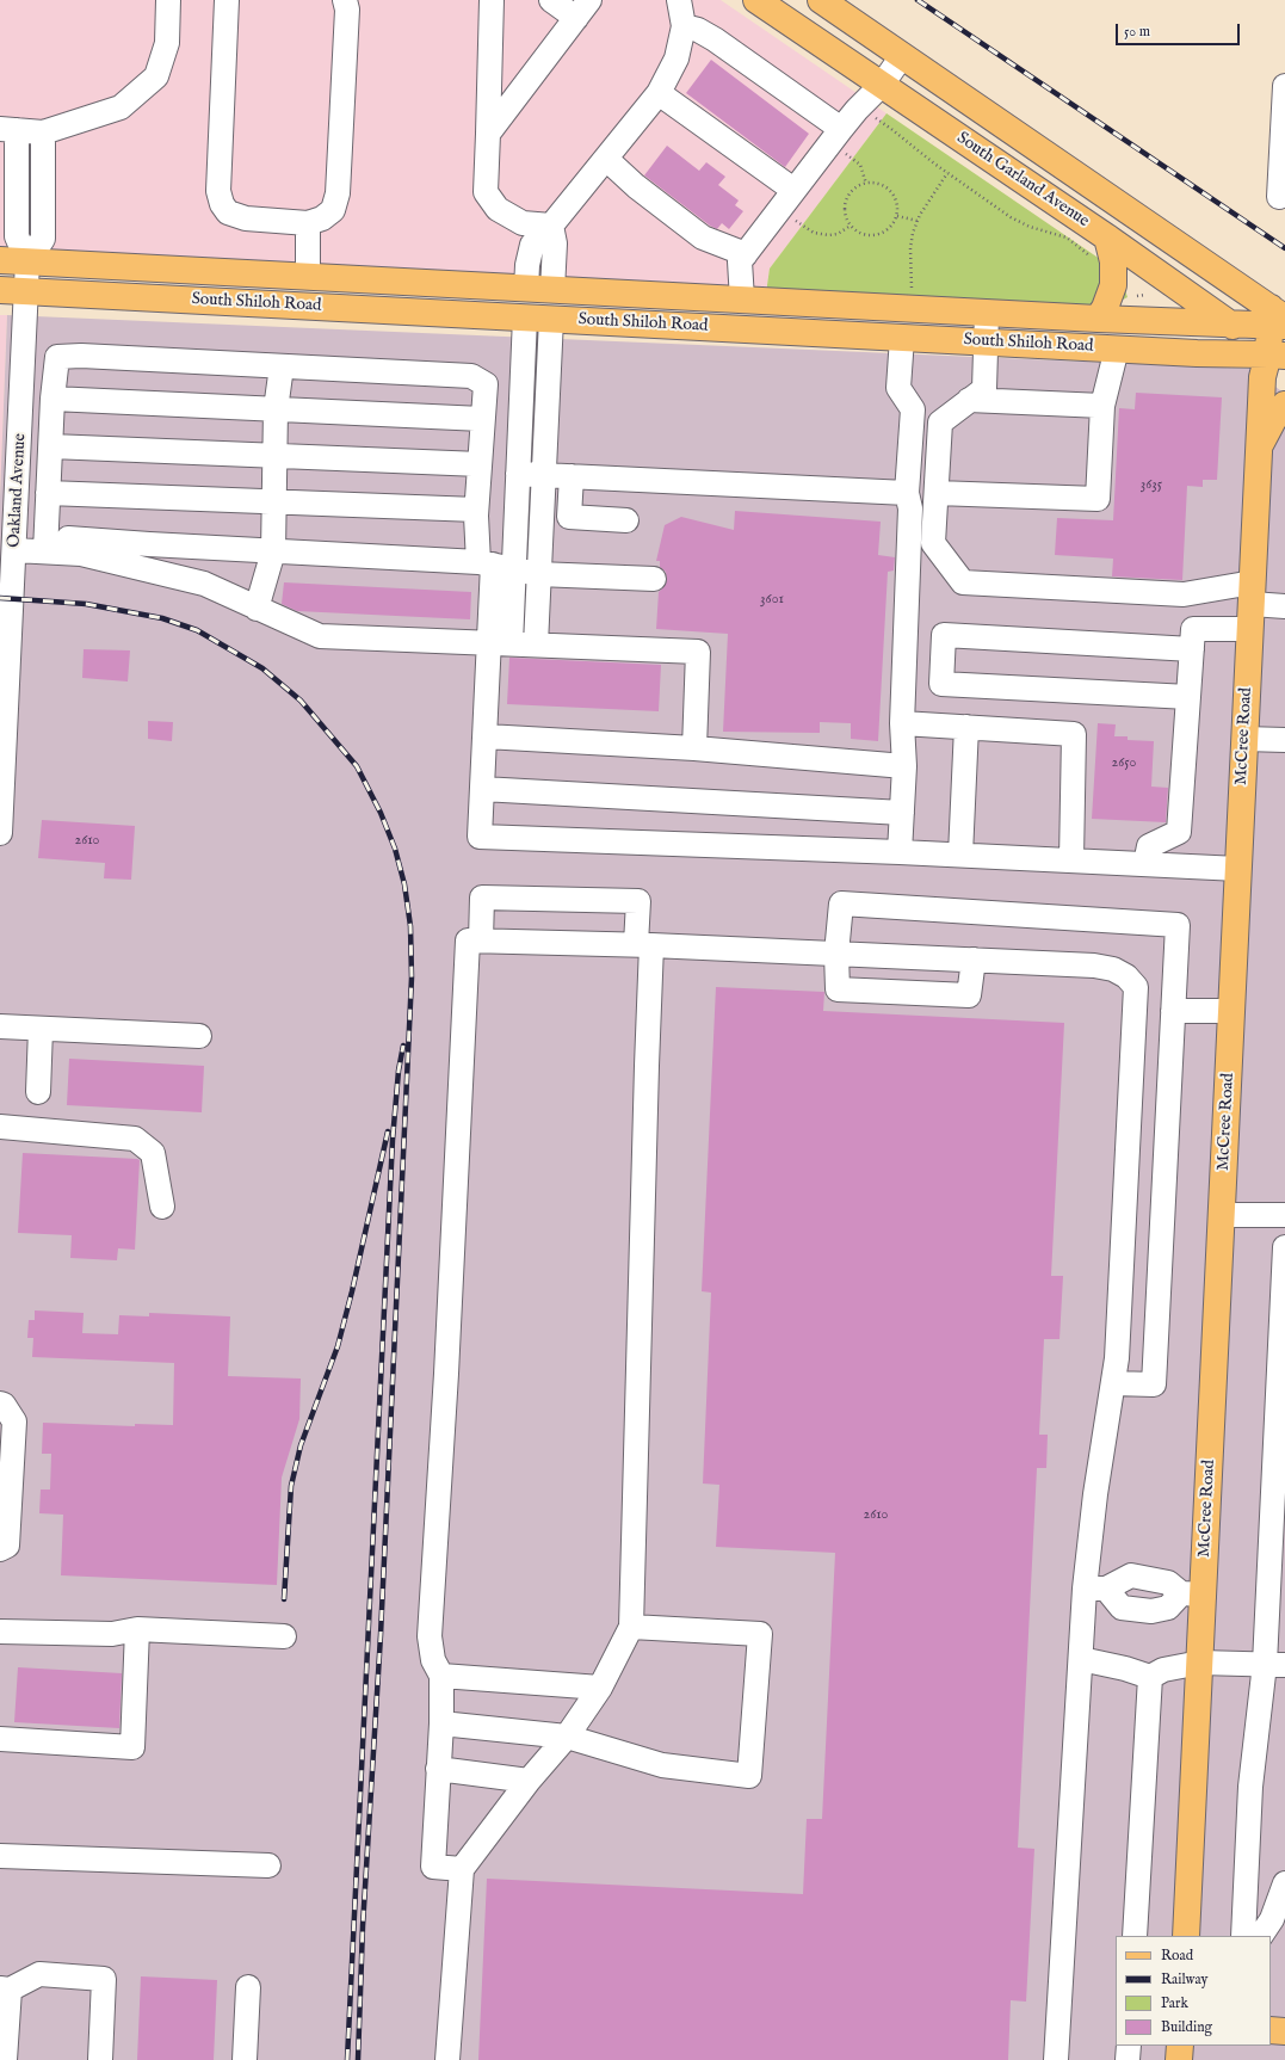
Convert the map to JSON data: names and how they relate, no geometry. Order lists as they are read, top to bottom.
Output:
{
  "streets": {
    "main road": ["South Garland Avenue", "South Shiloh Road", "McCree Road"],
    "street": ["Oakland Avenue"]
  },
  "crossings": [
    ["South Garland Avenue", "South Shiloh Road"],
    ["South Garland Avenue", "McCree Road"],
    ["South Shiloh Road", "Oakland Avenue"],
    ["South Shiloh Road", "McCree Road"]
  ],
  "house_numbers": [
    "3635",
    "3601",
    "2650",
    "2610",
    "2610"
  ],
  "legend": [
    "Road",
    "Railway",
    "Park",
    "Building"
  ],
  "scale_bar": "50 m"
}
